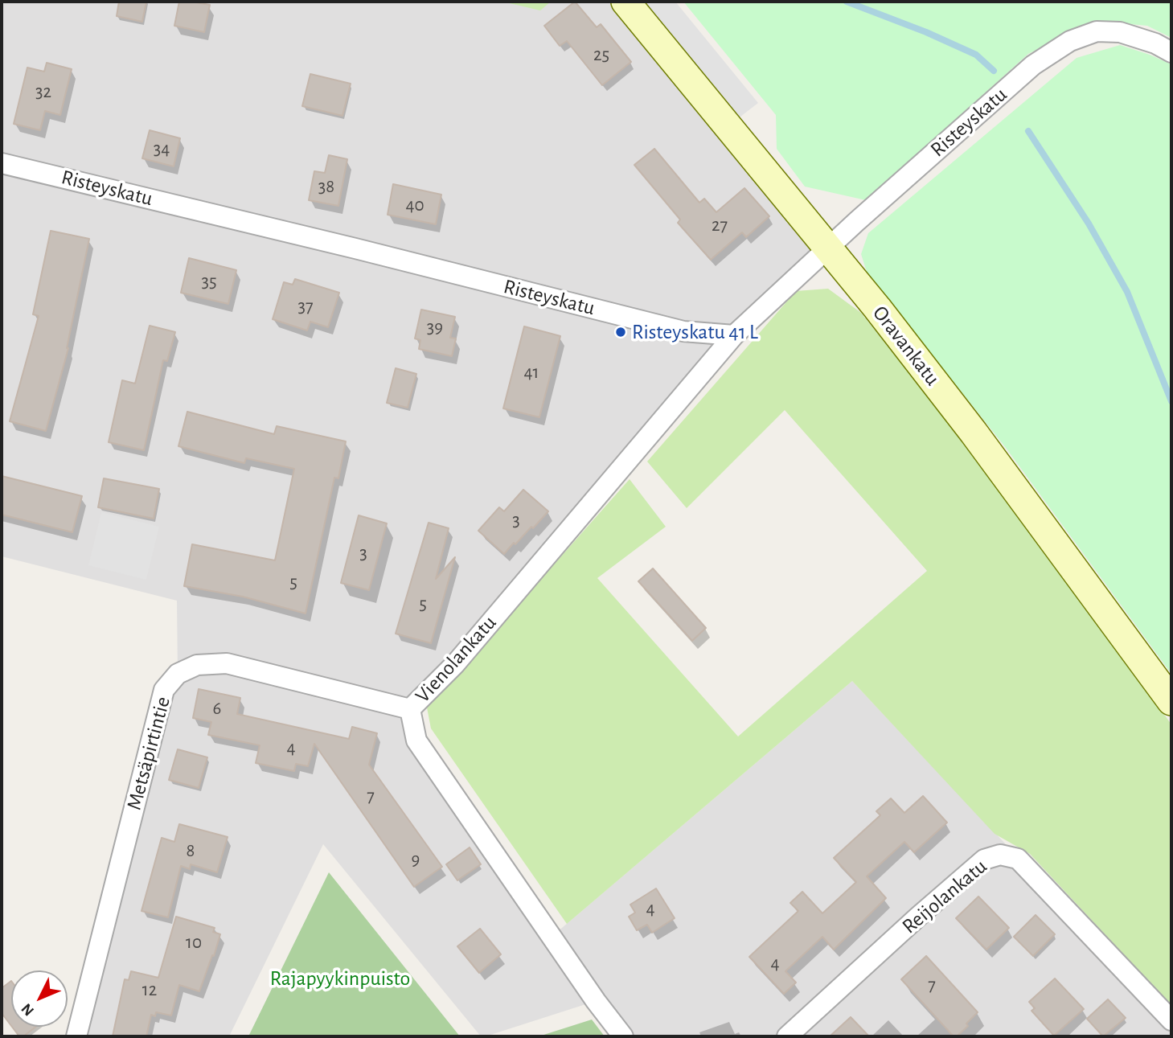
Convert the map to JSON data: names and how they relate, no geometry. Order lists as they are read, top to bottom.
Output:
{
  "streets": {
    "street": [
      "Risteyskatu",
      "Oravankatu",
      "Vienolankatu",
      "Metsäpirtintie",
      "Reijolankatu"
    ]
  },
  "crossings": [
    ["Risteyskatu", "Oravankatu"],
    ["Risteyskatu", "Vienolankatu"],
    ["Vienolankatu", "Metsäpirtintie"]
  ],
  "parks": ["Rajapyykinpuisto"],
  "places": ["Risteyskatu 41 L"],
  "house_numbers": [
    "25",
    "32",
    "34",
    "38",
    "40",
    "27",
    "35",
    "37",
    "39",
    "41",
    "3",
    "3",
    "5",
    "5",
    "6",
    "4",
    "7",
    "8",
    "9",
    "4",
    "10",
    "4",
    "7",
    "12"
  ],
  "north": "bottom left"
}
